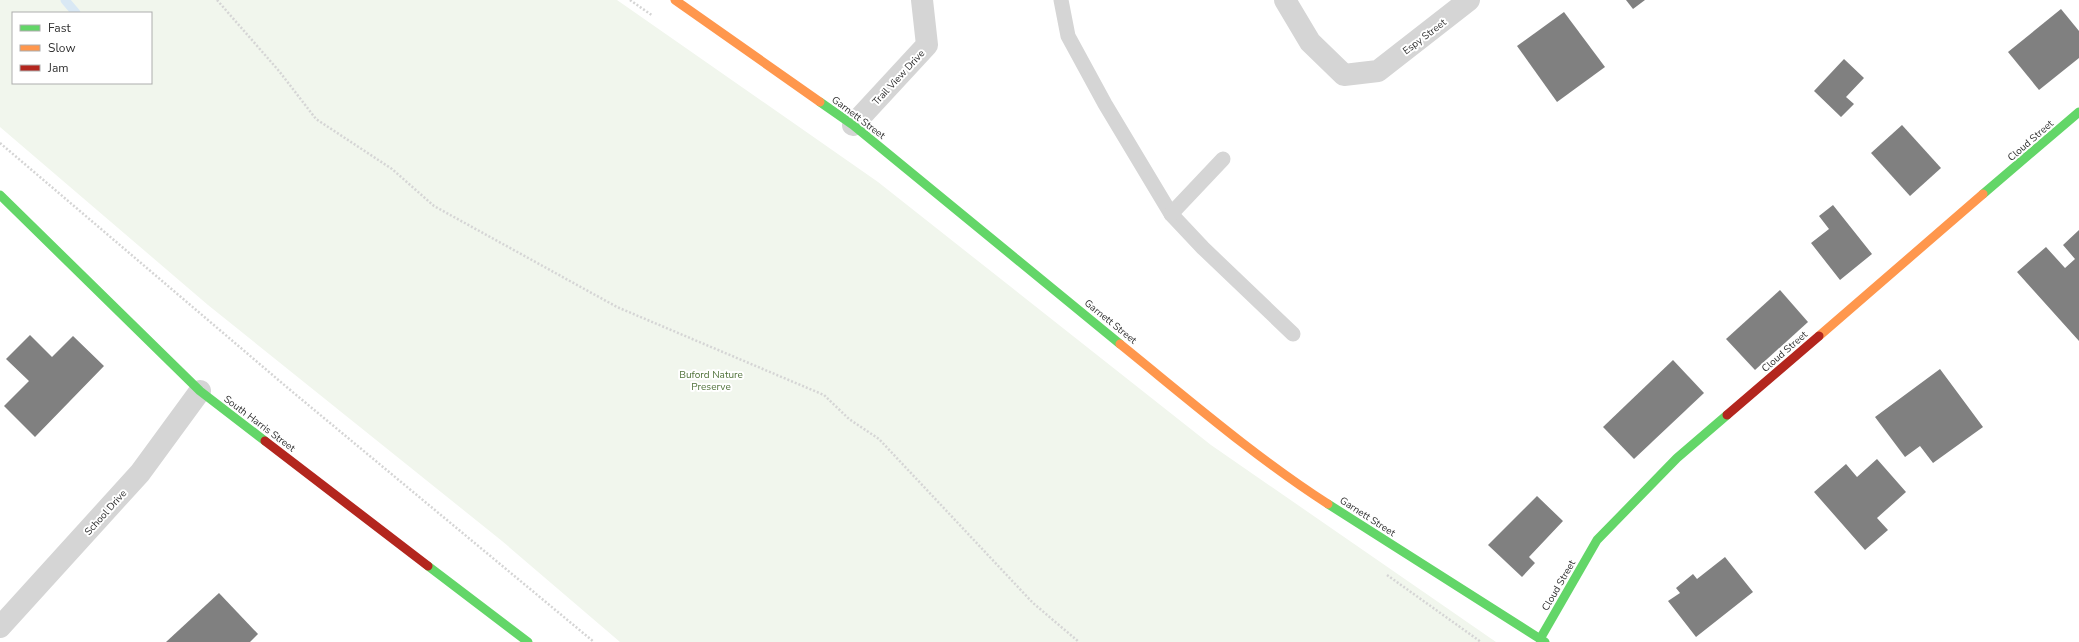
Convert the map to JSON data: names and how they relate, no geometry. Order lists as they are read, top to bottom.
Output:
{
  "streets": {
    "street": [
      "Espy Street",
      "Trail View Drive",
      "Garnett Street",
      "Cloud Street",
      "South Harris Street",
      "School Drive"
    ]
  },
  "crossings": [
    ["Trail View Drive", "Garnett Street"],
    ["Garnett Street", "Cloud Street"],
    ["South Harris Street", "School Drive"]
  ],
  "parks": ["Buford Nature Preserve"],
  "legend": ["Fast", "Slow", "Jam"]
}
